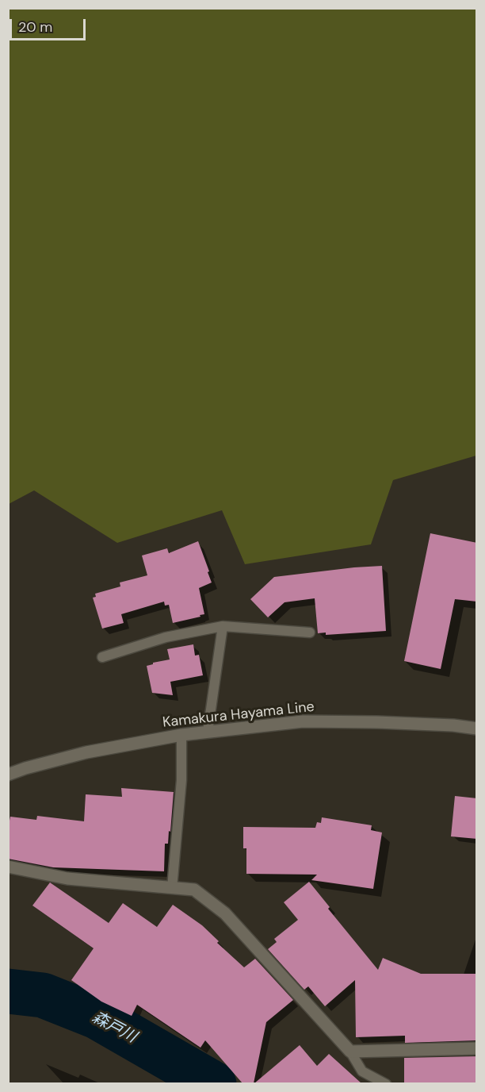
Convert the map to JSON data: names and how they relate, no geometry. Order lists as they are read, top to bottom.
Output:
{
  "streets": {
    "street": ["Kamakura Hayama Line"]
  },
  "water": ["森戸川"],
  "scale_bar": "20 m"
}
